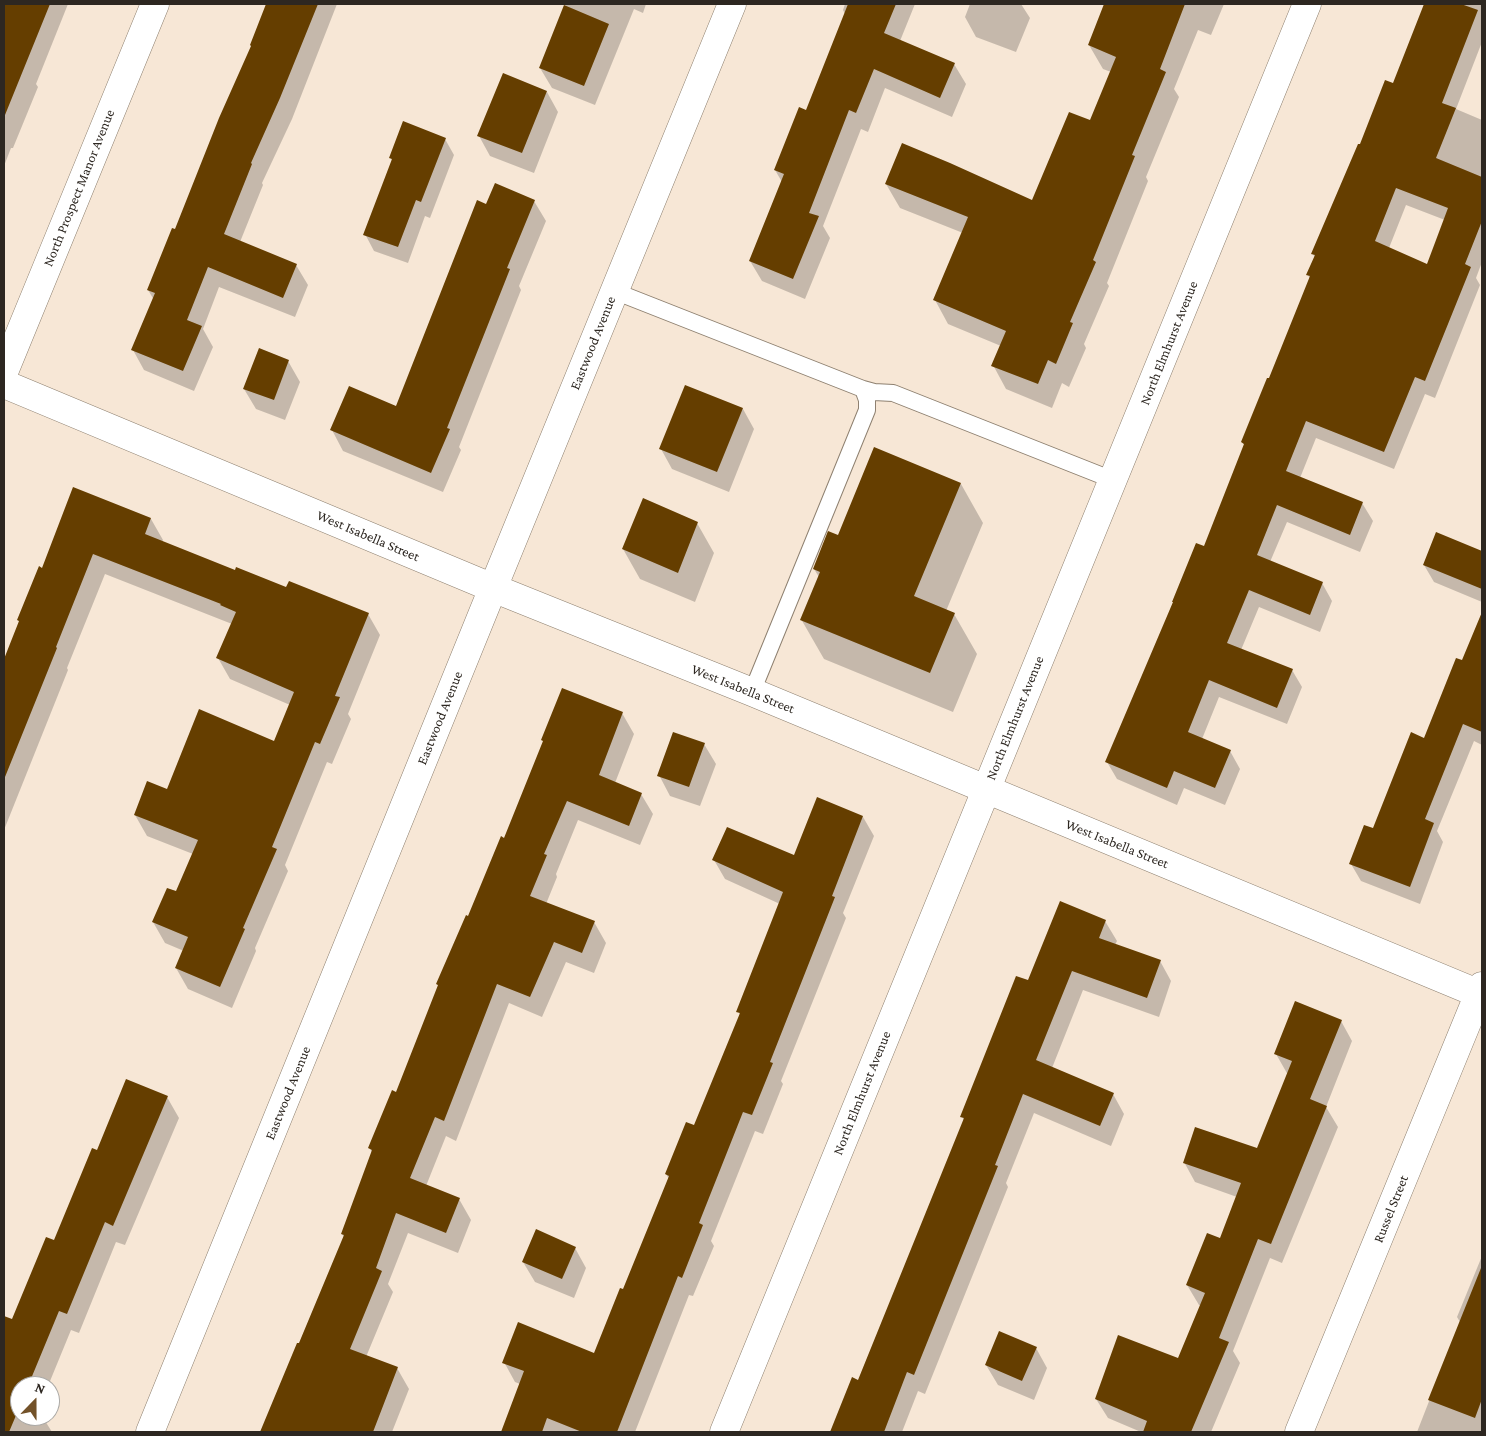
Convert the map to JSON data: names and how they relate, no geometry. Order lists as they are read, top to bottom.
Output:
{
  "streets": {
    "street": [
      "North Prospect Manor Avenue",
      "Eastwood Avenue",
      "North Elmhurst Avenue",
      "West Isabella Street",
      "Russel Street"
    ]
  },
  "crossings": [
    ["Eastwood Avenue", "West Isabella Street"],
    ["North Elmhurst Avenue", "West Isabella Street"],
    ["West Isabella Street", "Russel Street"]
  ],
  "north": "top"
}
